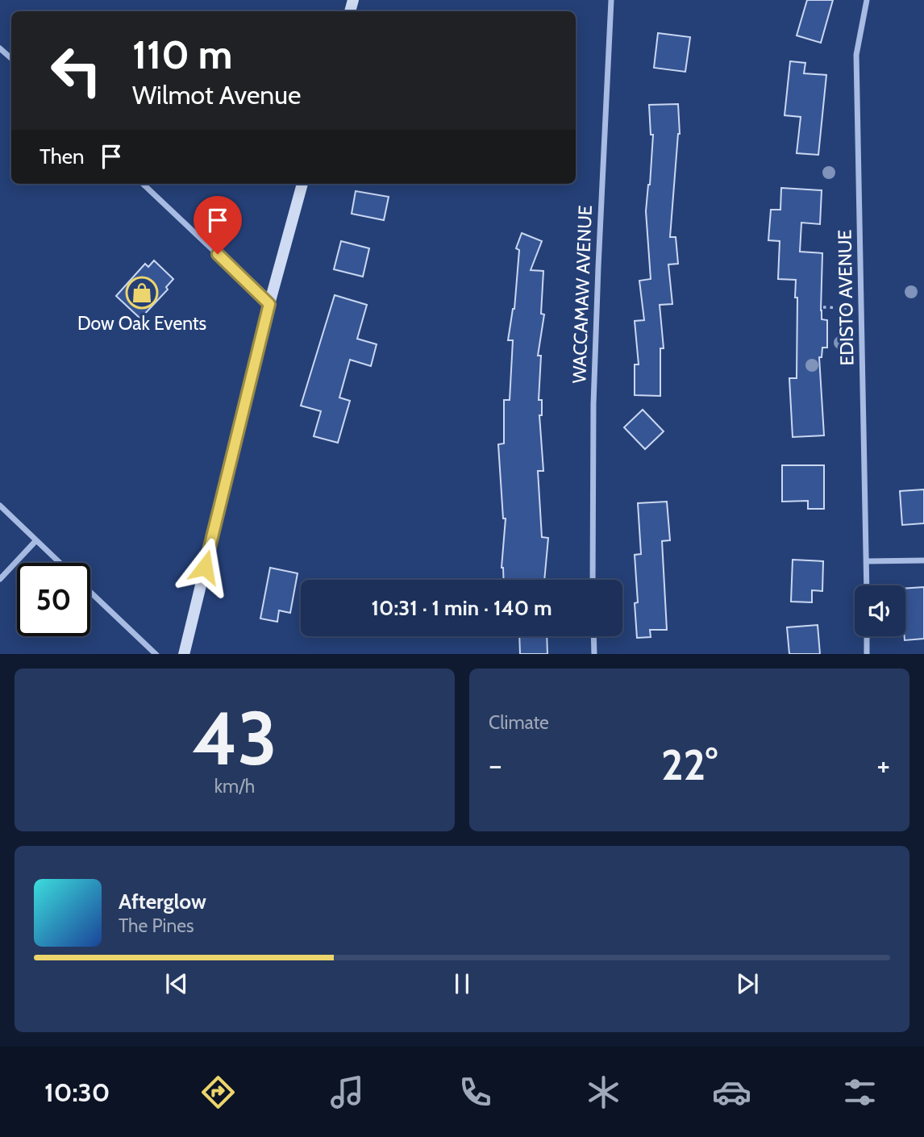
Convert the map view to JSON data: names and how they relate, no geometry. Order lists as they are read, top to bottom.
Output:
{
  "streets": {
    "street": ["WACCAMAW AVENUE", "EDISTO AVENUE"]
  },
  "places": {
    "shop": ["Dow Oak Events"]
  },
  "page": {
    "turn": ["110 m", "Wilmot Avenue"],
    "then": "Then",
    "limit": "50",
    "trip": "10:31 · 1 min · 140 m",
    "tile": [
      ["43", "km/h"],
      "Climate"
    ],
    "heat": ["−", "22°", "+"],
    "song": ["Afterglow", "The Pines"],
    "tabs": "10:30"
  }
}
